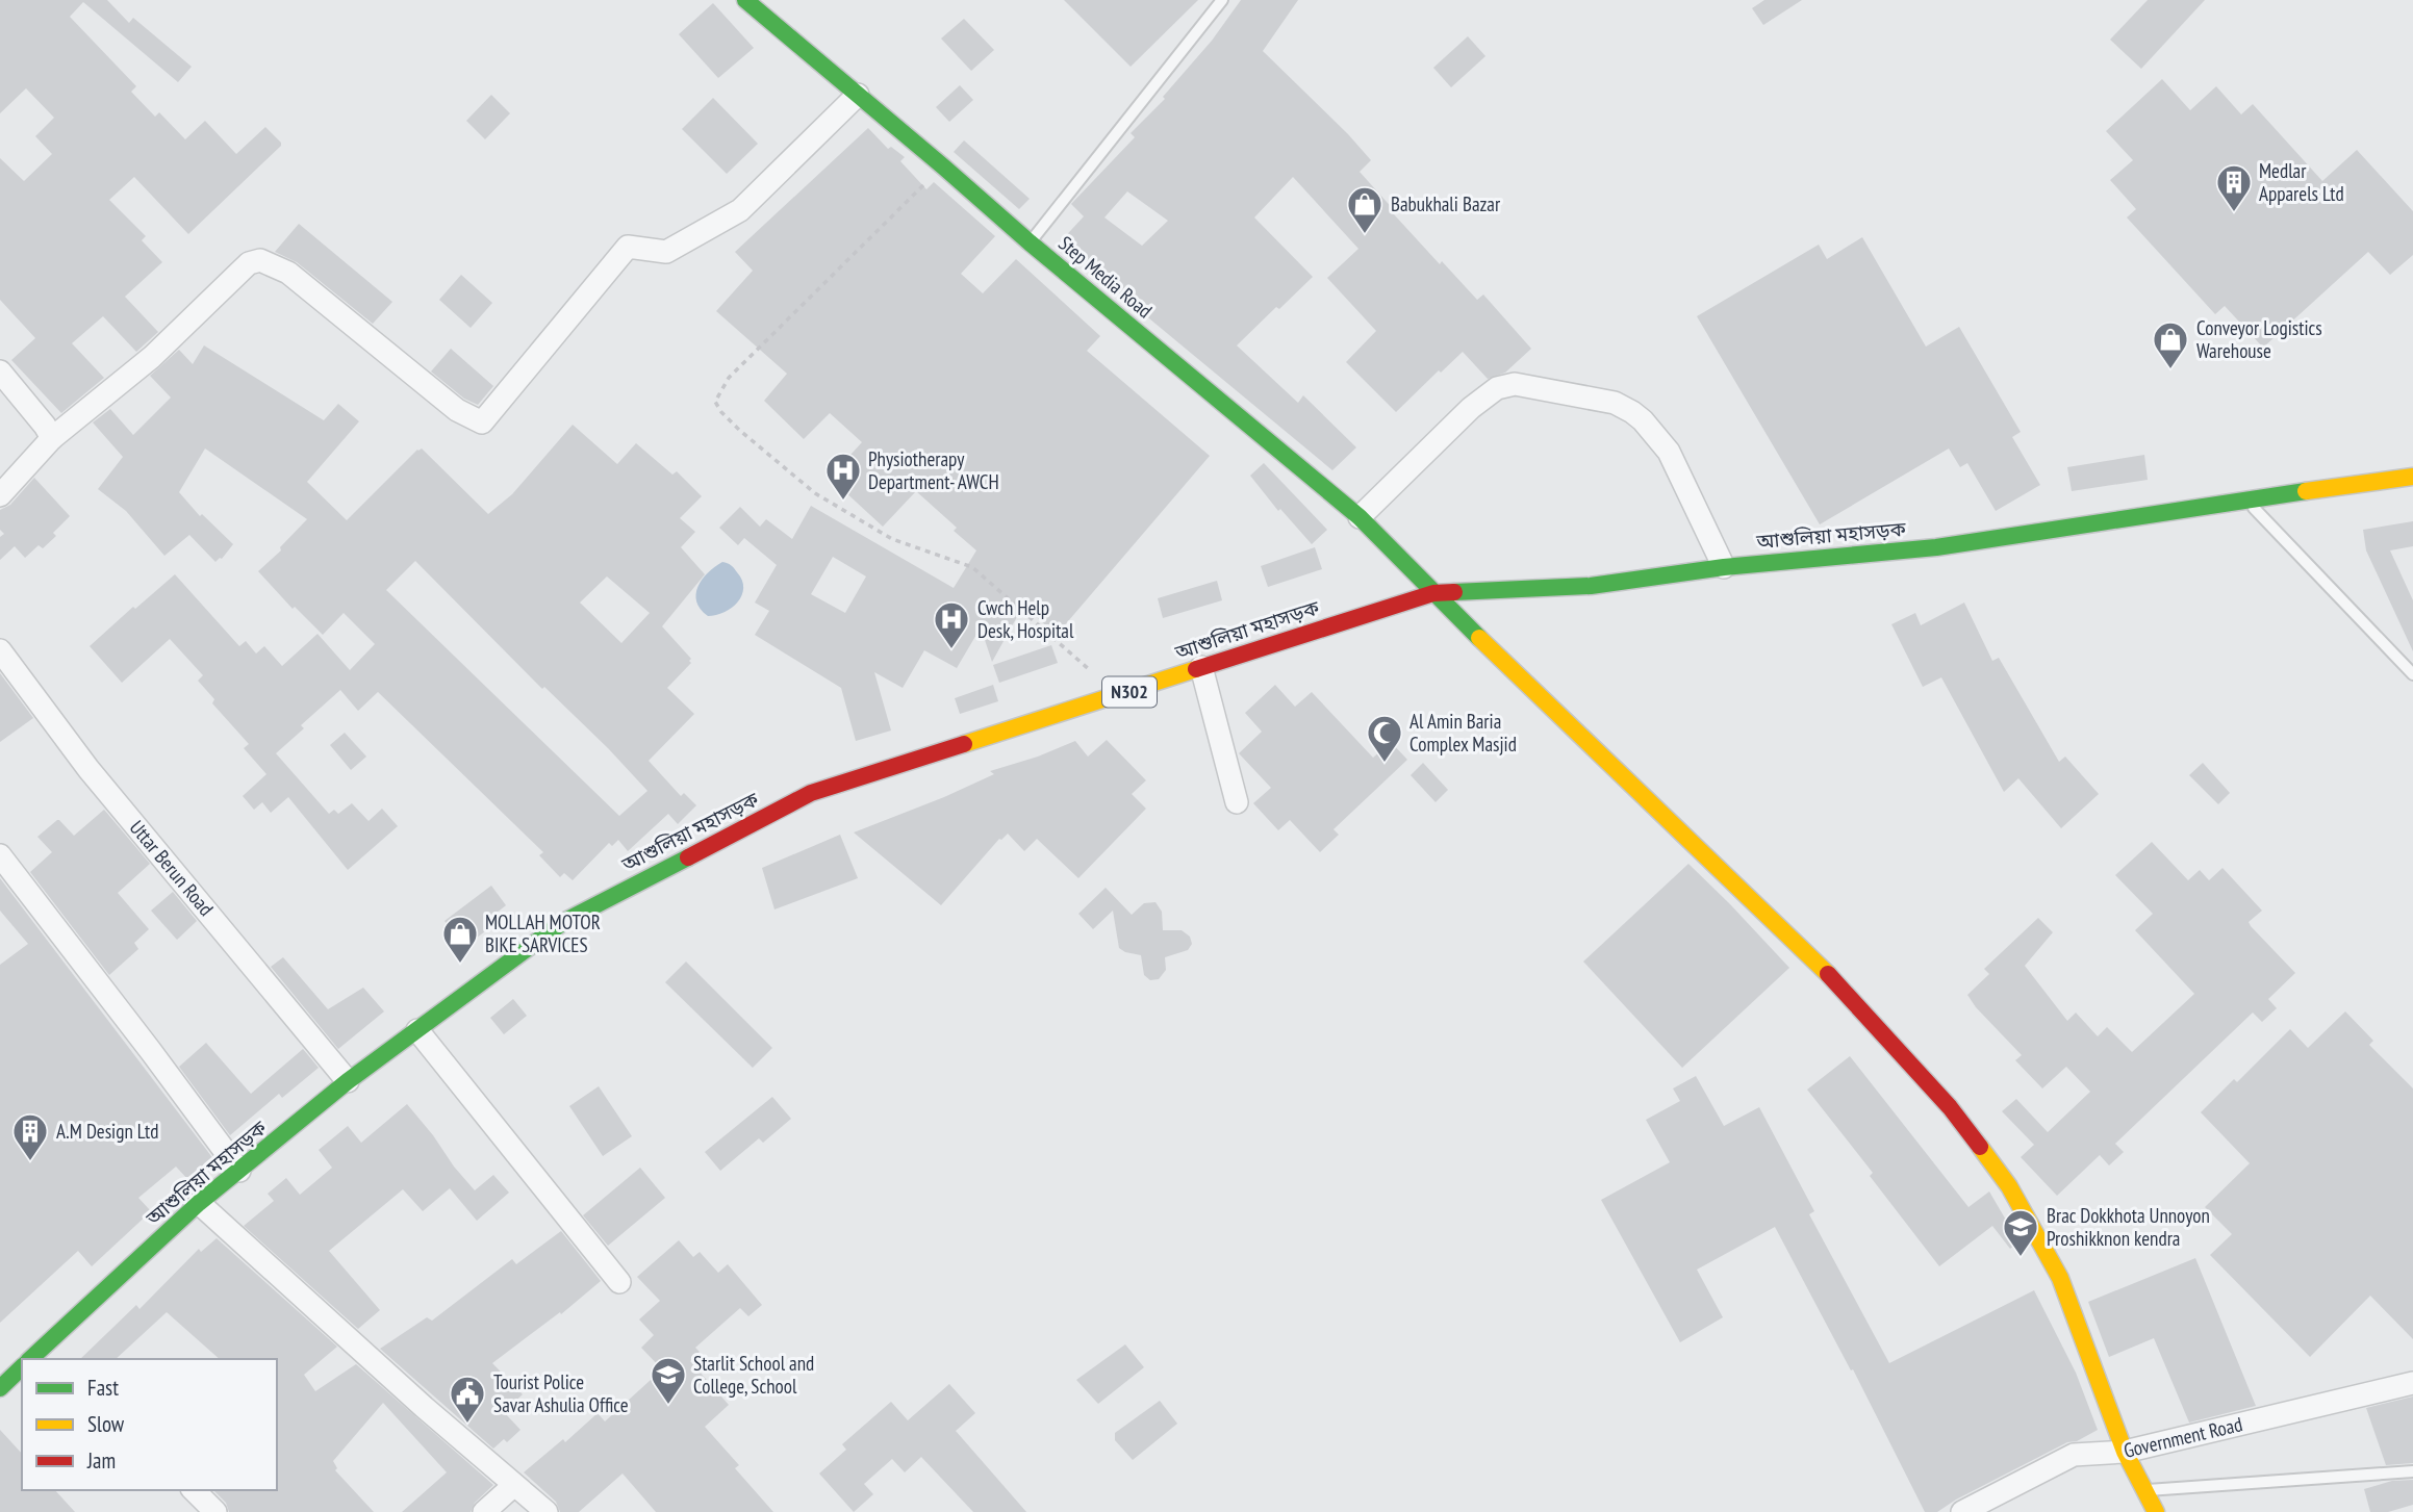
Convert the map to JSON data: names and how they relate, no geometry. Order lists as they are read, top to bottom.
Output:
{
  "streets": {
    "main road": ["Step Media Road", "আশুলিয়া মহাসড়ক", "N302"],
    "street": ["Uttar Berun Road", "Government Road"]
  },
  "crossings": [
    ["Step Media Road", "আশুলিয়া মহাসড়ক"],
    ["Step Media Road", "Government Road"],
    ["আশুলিয়া মহাসড়ক", "Uttar Berun Road"]
  ],
  "places": {
    "building": ["Medlar Apparels Ltd", "A.M Design Ltd"],
    "shop": ["Babukhali Bazar", "Conveyor Logistics Warehouse", "MOLLAH MOTOR BIKE SARVICES"],
    "hospital": ["Physiotherapy Department- AWCH", "Cwch Help Desk, Hospital"],
    "mosque": ["Al Amin Baria Complex Masjid"],
    "school or university": ["Brac Dokkhota Unnoyon Proshikknon kendra", "Starlit School and College, School"],
    "public building": ["Tourist Police Savar Ashulia Office"]
  },
  "legend": ["Fast", "Slow", "Jam"]
}
